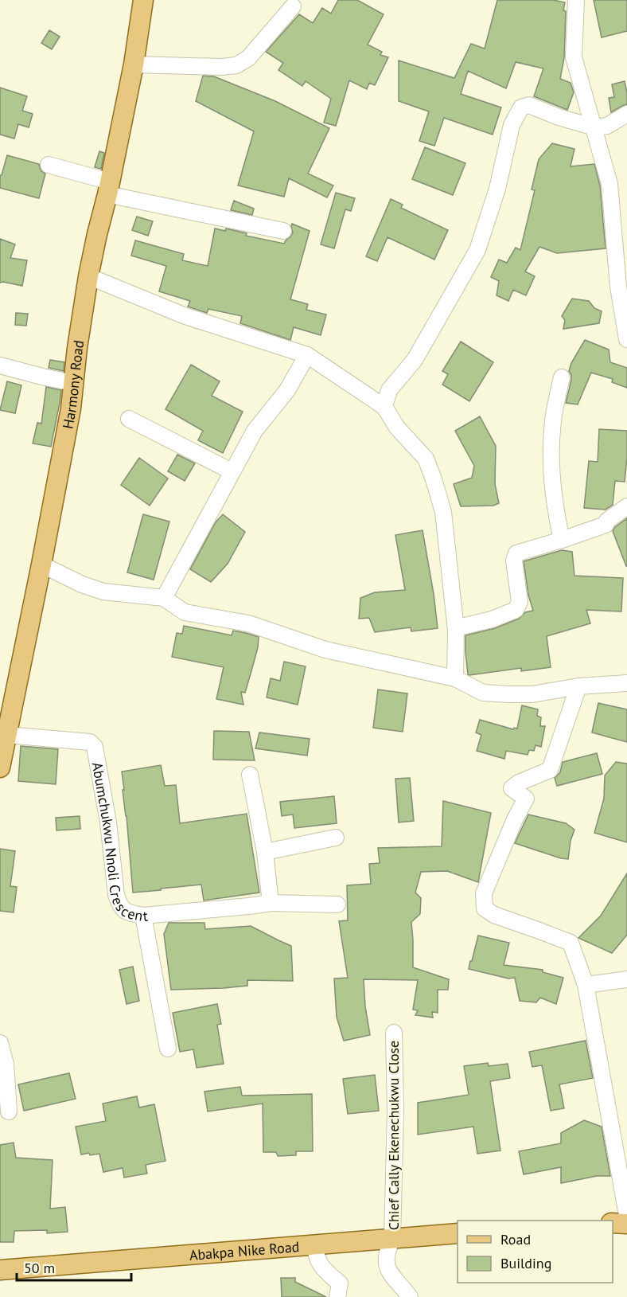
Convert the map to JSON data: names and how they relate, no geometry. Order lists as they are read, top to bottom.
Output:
{
  "streets": {
    "main road": ["Harmony Road", "Abakpa Nike Road"],
    "street": ["Abumchukwu Nnoli Crescent", "Chief Cally Ekenechukwu Close"]
  },
  "crossings": [
    ["Harmony Road", "Abumchukwu Nnoli Crescent"],
    ["Chief Cally Ekenechukwu Close", "Abakpa Nike Road"]
  ],
  "legend": ["Road", "Building"],
  "scale_bar": "50 m"
}
